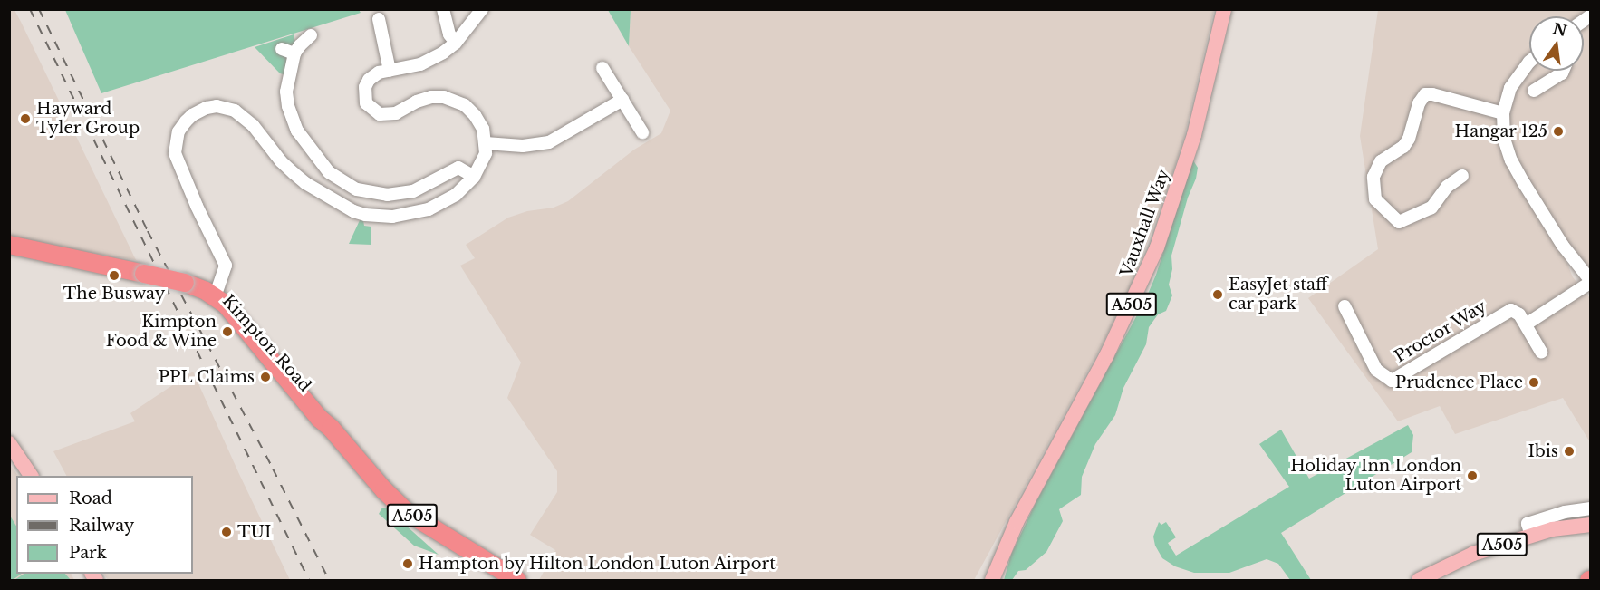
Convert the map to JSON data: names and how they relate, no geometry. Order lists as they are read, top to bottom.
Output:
{
  "streets": {
    "highway": ["A505", "Kimpton Road"],
    "main road": ["Vauxhall Way"],
    "street": ["Proctor Way"]
  },
  "places": [
    "Hayward Tyler Group",
    "Hangar 125",
    "The Busway",
    "EasyJet staff car park",
    "Kimpton Food & Wine",
    "PPL Claims",
    "Prudence Place",
    "Ibis",
    "Holiday Inn London Luton Airport",
    "TUI",
    "Hampton by Hilton London Luton Airport"
  ],
  "legend": ["Road", "Railway", "Park"],
  "north": "top"
}
